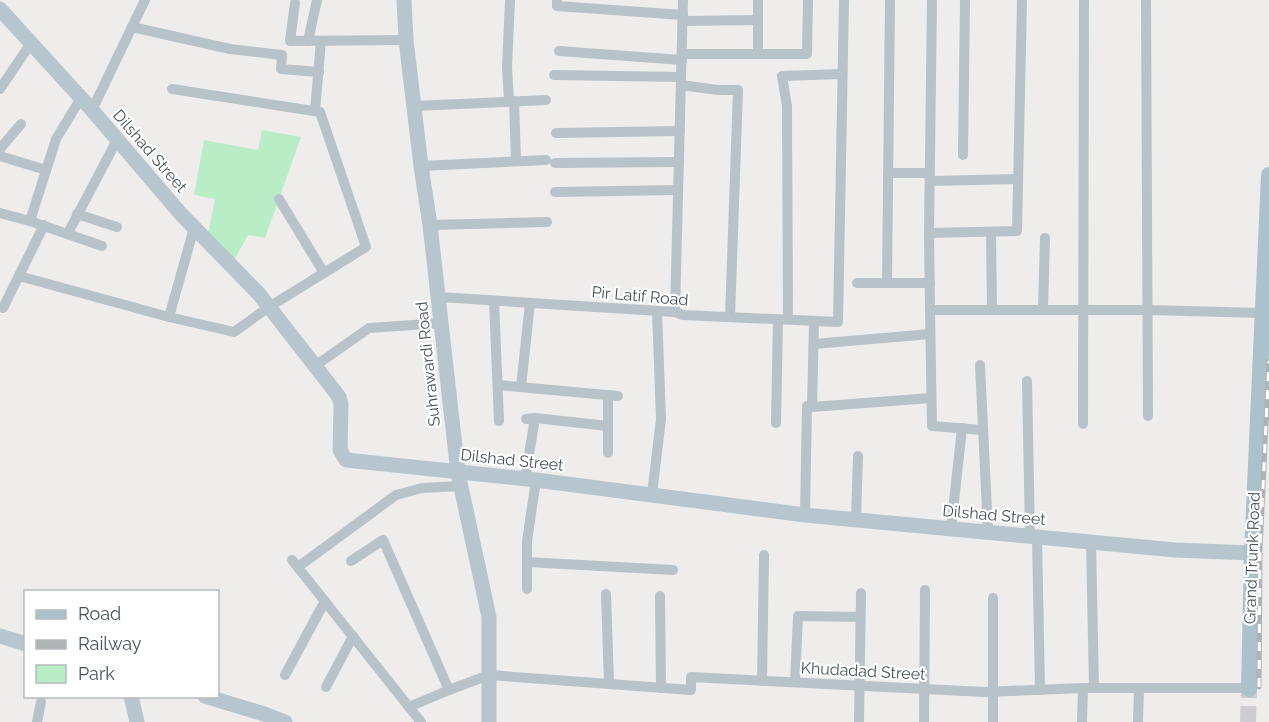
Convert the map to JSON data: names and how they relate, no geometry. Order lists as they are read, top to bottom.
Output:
{
  "streets": {
    "main road": ["Grand Trunk Road"],
    "street": [
      "Dilshad Street",
      "Pir Latif Road",
      "Suhrawardi Road",
      "Khudadad Street"
    ]
  },
  "crossings": [
    ["Dilshad Street", "Suhrawardi Road"],
    ["Dilshad Street", "Grand Trunk Road"],
    ["Pir Latif Road", "Suhrawardi Road"],
    ["Suhrawardi Road", "Khudadad Street"],
    ["Grand Trunk Road", "Khudadad Street"]
  ],
  "legend": ["Road", "Railway", "Park"]
}
